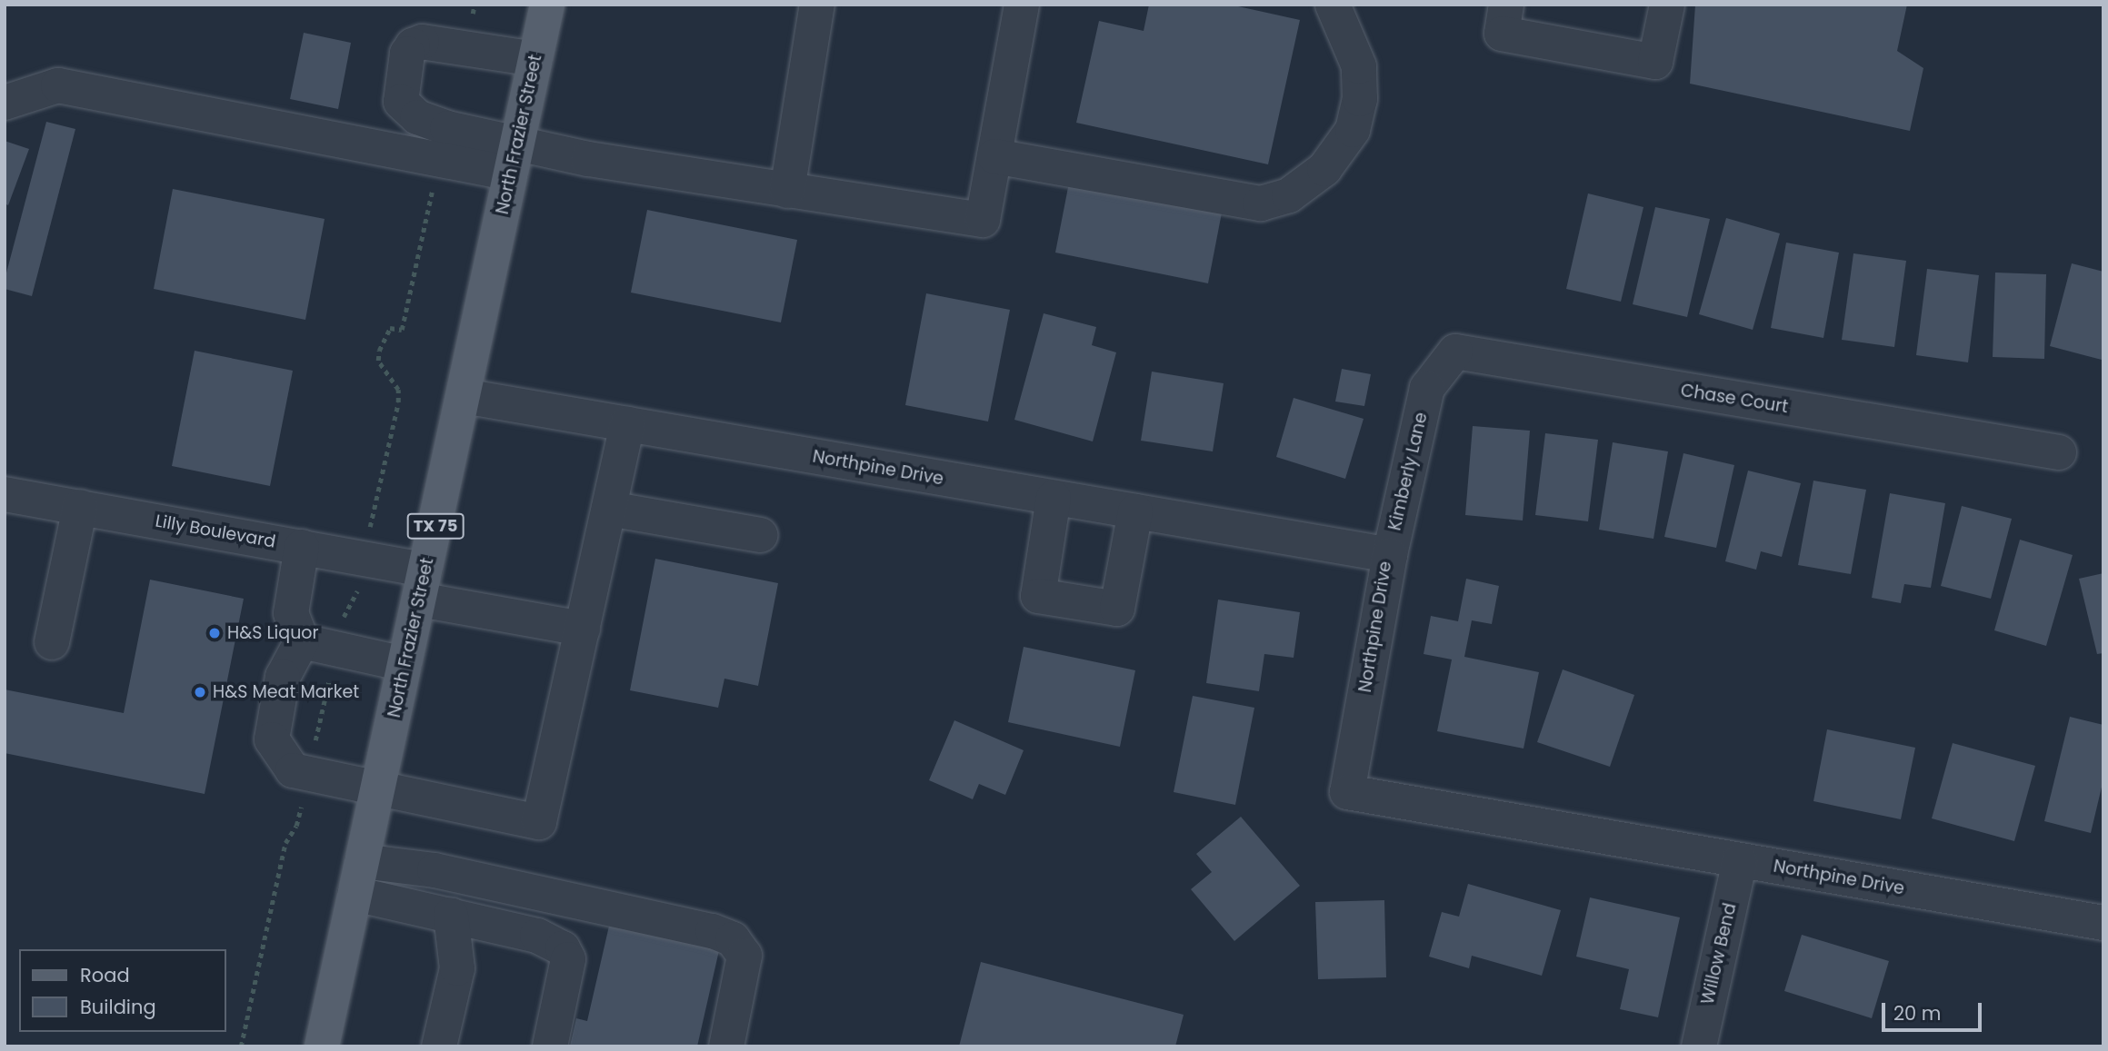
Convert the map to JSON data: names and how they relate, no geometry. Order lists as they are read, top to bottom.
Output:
{
  "streets": {
    "main road": ["North Frazier Street", "TX 75"],
    "street": [
      "Chase Court",
      "Northpine Drive",
      "Kimberly Lane",
      "Lilly Boulevard",
      "Willow Bend"
    ]
  },
  "crossings": [
    ["North Frazier Street", "Northpine Drive"],
    ["North Frazier Street", "Lilly Boulevard"],
    ["Chase Court", "Kimberly Lane"],
    ["Northpine Drive", "Kimberly Lane"],
    ["Northpine Drive", "Willow Bend"]
  ],
  "places": ["H&S Liquor", "H&S Meat Market"],
  "legend": ["Road", "Building"],
  "scale_bar": "20 m"
}
